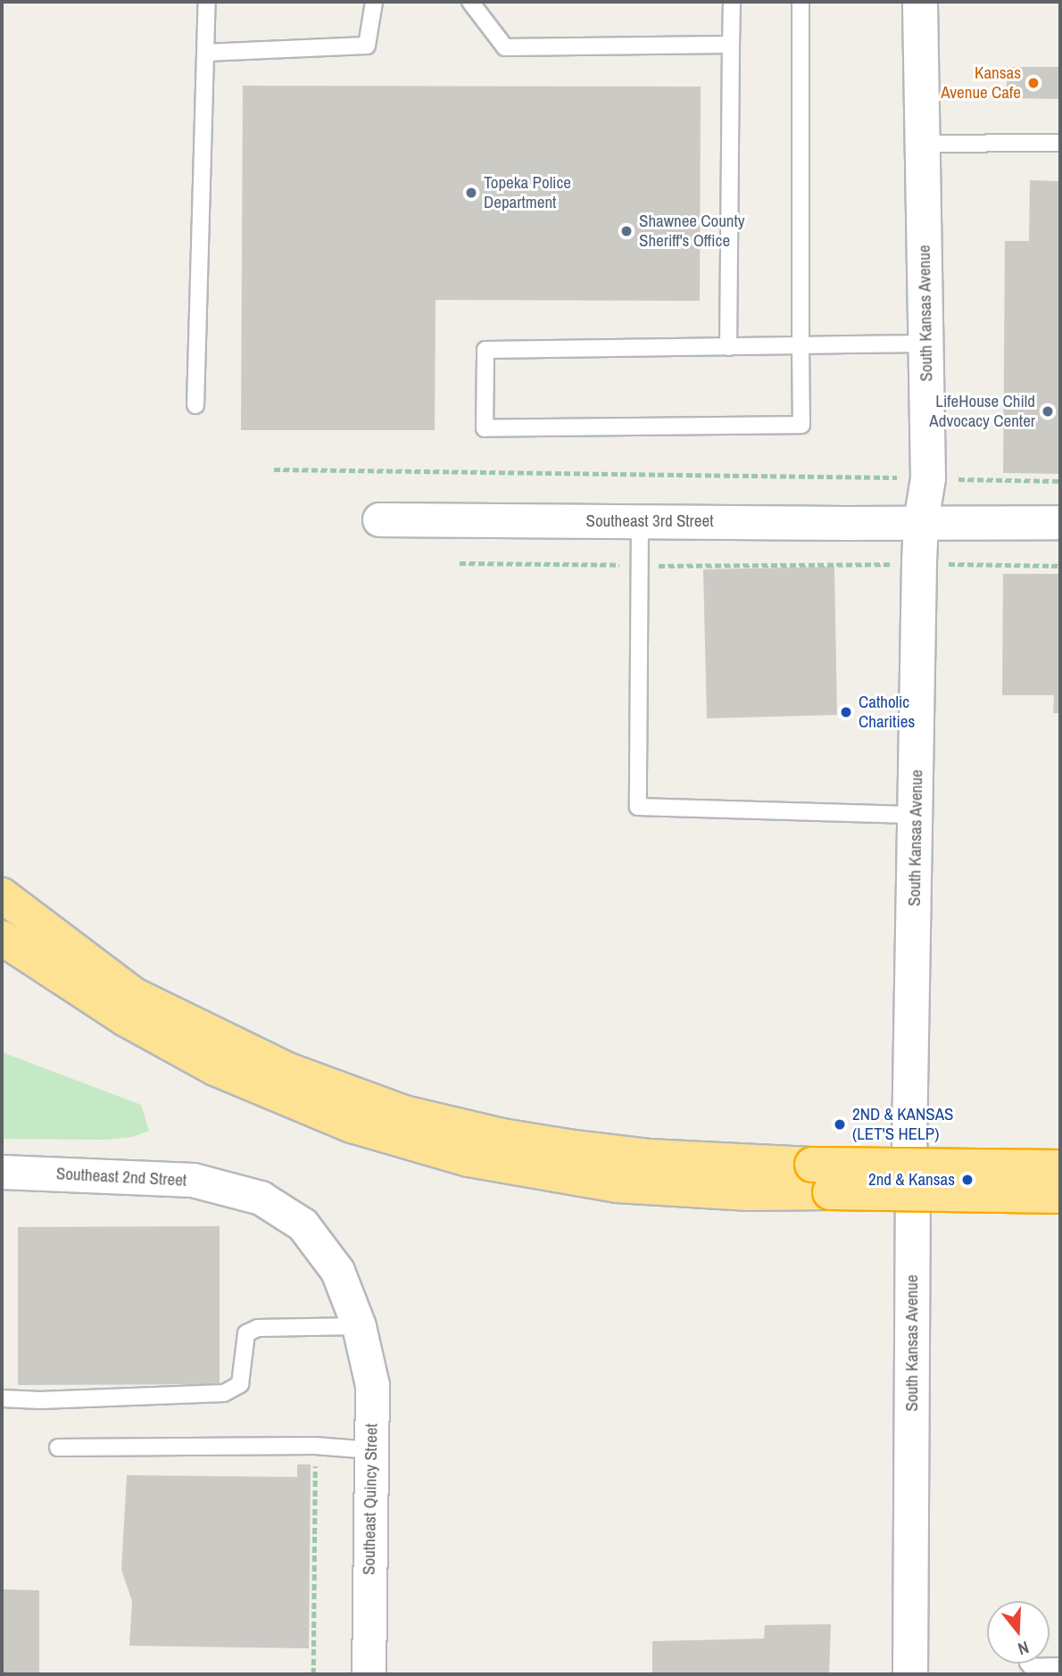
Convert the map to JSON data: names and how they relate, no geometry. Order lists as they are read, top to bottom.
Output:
{
  "streets": {
    "main road": ["South Kansas Avenue"],
    "street": ["Southeast 3rd Street", "Southeast 2nd Street", "Southeast Quincy Street"]
  },
  "crossings": [
    ["South Kansas Avenue", "Southeast 3rd Street"],
    ["Southeast 2nd Street", "Southeast Quincy Street"]
  ],
  "places": [
    "Kansas Avenue Cafe",
    "Topeka Police Department",
    "Shawnee County Sheriff's Office",
    "LifeHouse Child Advocacy Center",
    "Catholic Charities",
    "2ND & KANSAS (LET'S HELP)",
    "2nd & Kansas"
  ],
  "north": "bottom"
}
